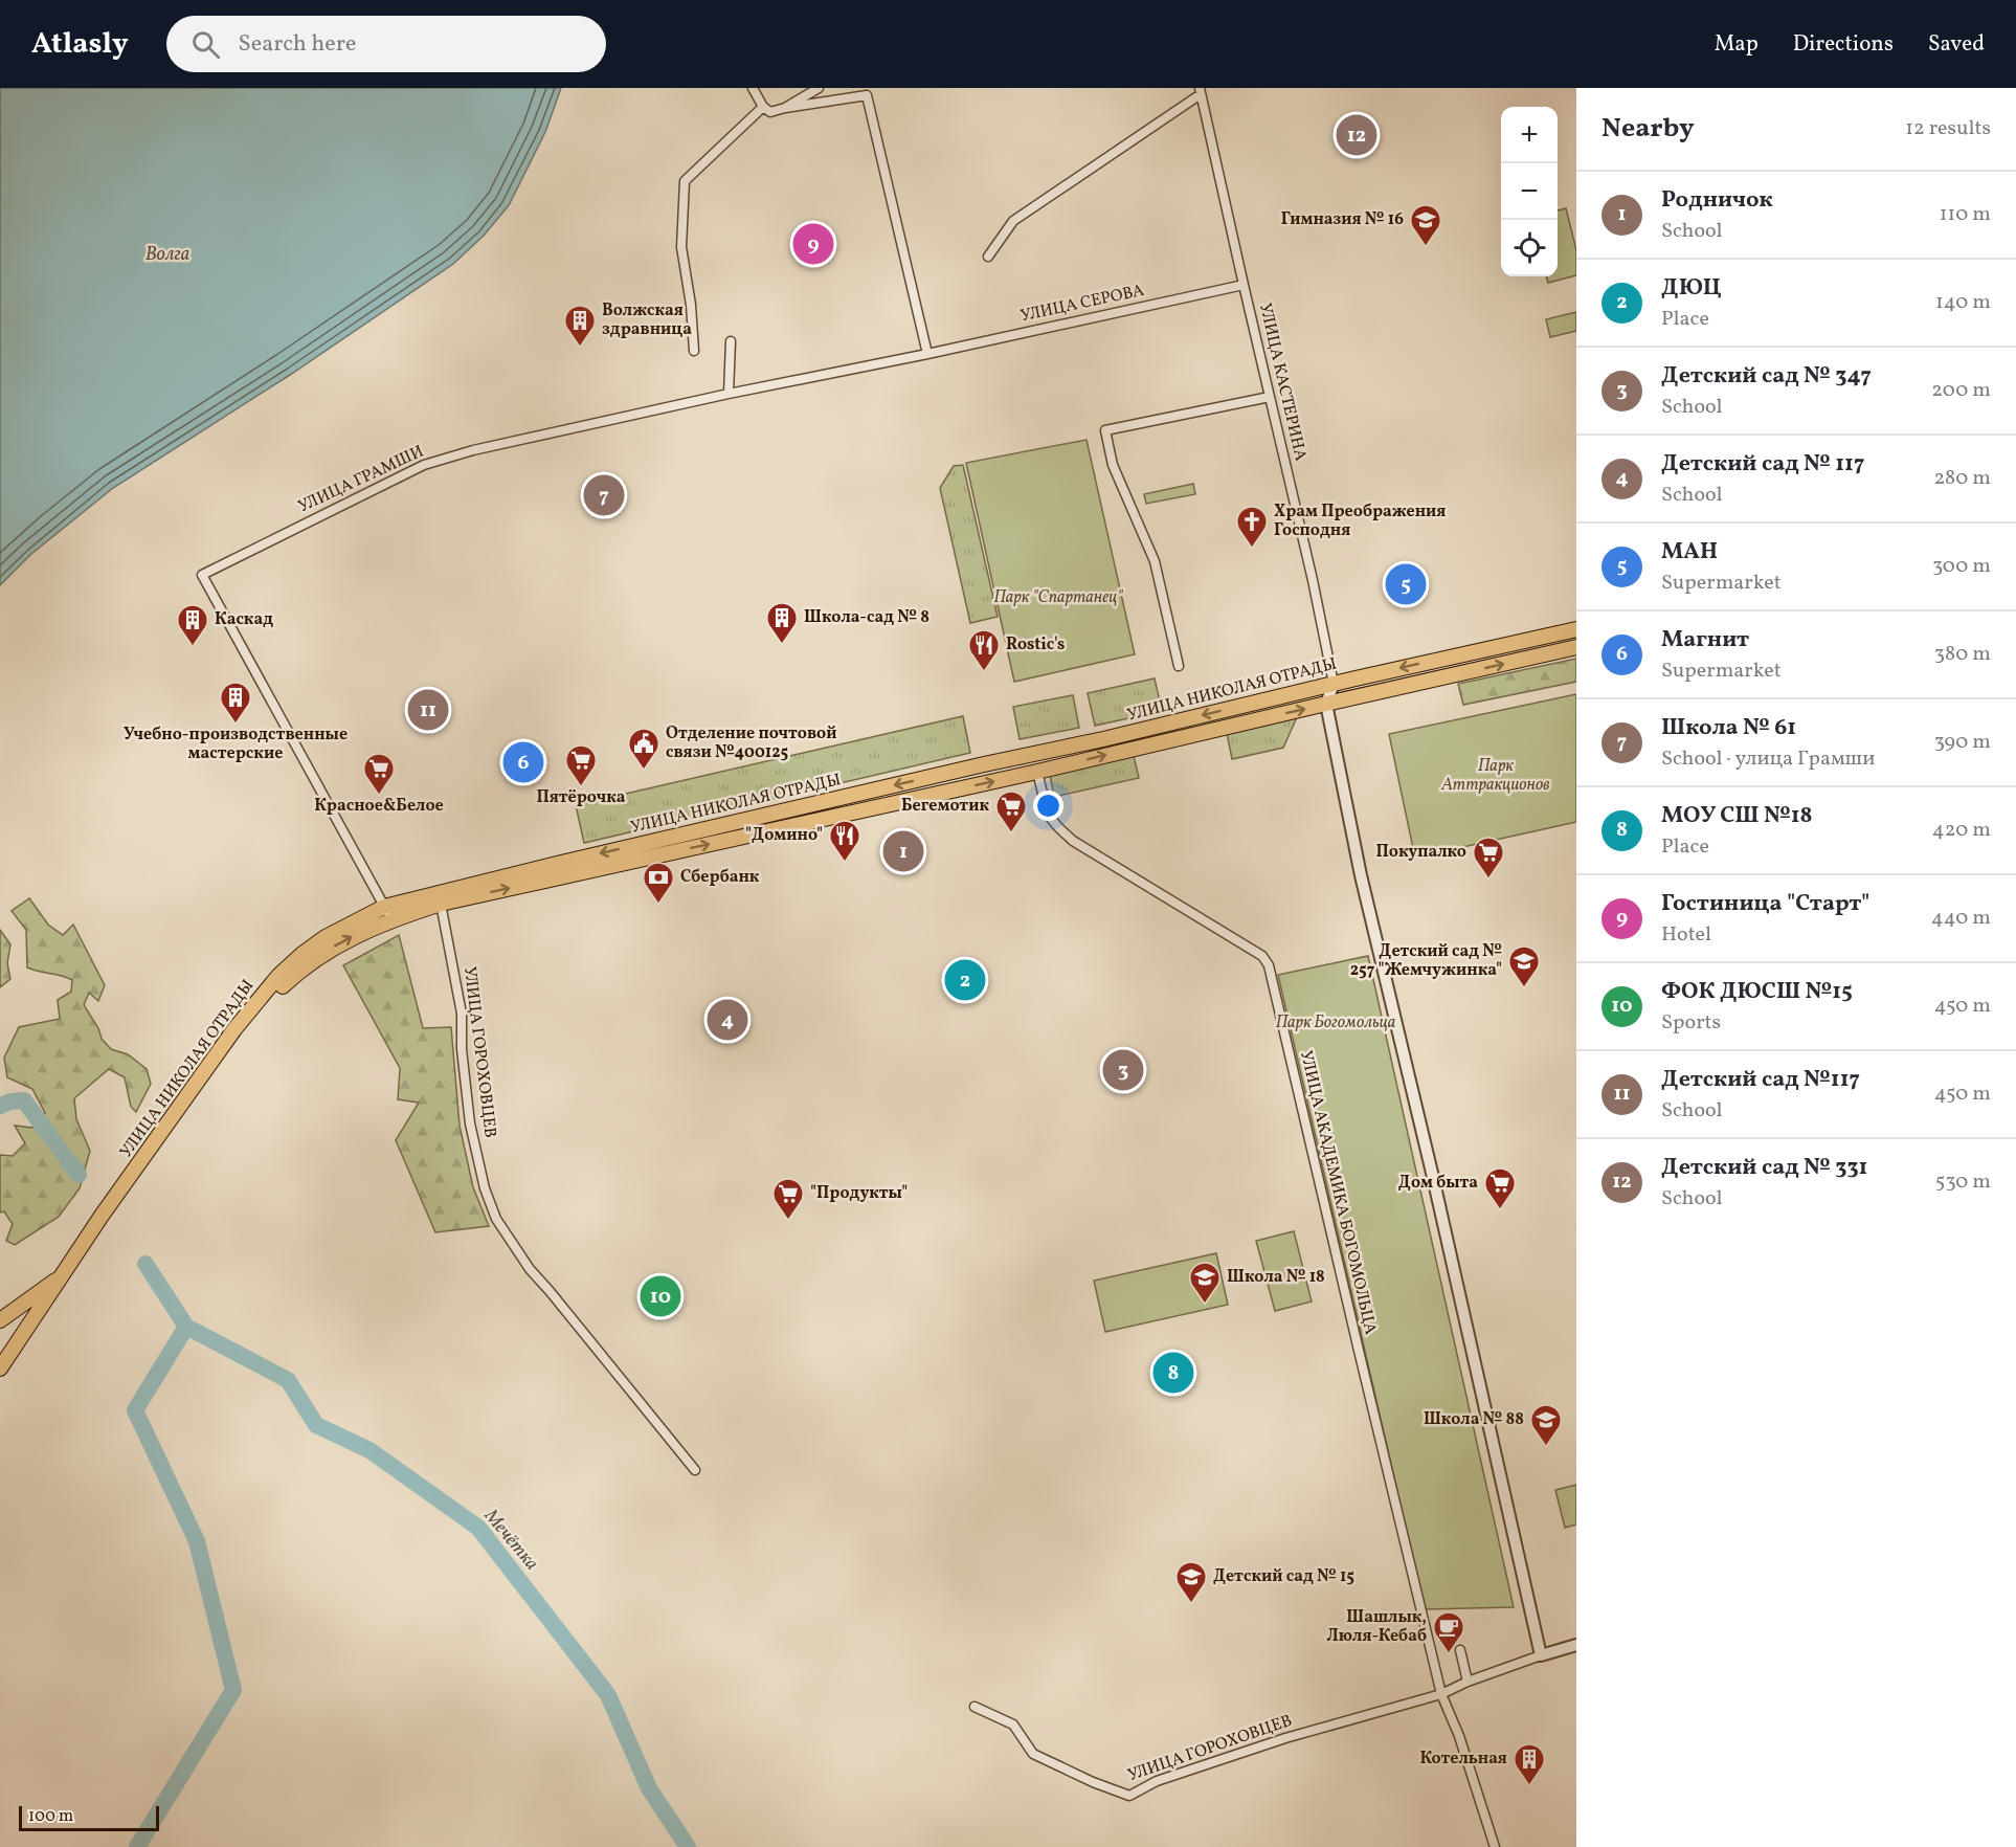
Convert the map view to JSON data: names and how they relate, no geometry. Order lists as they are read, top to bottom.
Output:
{
  "streets": {
    "main road": ["УЛИЦА НИКОЛАЯ ОТРАДЫ"],
    "street": [
      "УЛИЦА СЕРОВА",
      "УЛИЦА КАСТЕРИНА",
      "УЛИЦА ГРАМШИ",
      "УЛИЦА ГОРОХОВЦЕВ",
      "УЛИЦА АКАДЕМИКА БОГОМОЛЬЦА"
    ]
  },
  "crossings": [
    ["УЛИЦА СЕРОВА", "УЛИЦА КАСТЕРИНА"],
    ["УЛИЦА СЕРОВА", "УЛИЦА ГРАМШИ"],
    ["УЛИЦА КАСТЕРИНА", "УЛИЦА НИКОЛАЯ ОТРАДЫ"],
    ["УЛИЦА ГРАМШИ", "УЛИЦА НИКОЛАЯ ОТРАДЫ"],
    ["УЛИЦА НИКОЛАЯ ОТРАДЫ", "УЛИЦА ГОРОХОВЦЕВ"],
    ["УЛИЦА НИКОЛАЯ ОТРАДЫ", "УЛИЦА АКАДЕМИКА БОГОМОЛЬЦА"],
    ["УЛИЦА ГОРОХОВЦЕВ", "УЛИЦА АКАДЕМИКА БОГОМОЛЬЦА"]
  ],
  "water": ["Волга", "Мечётка"],
  "parks": ["Парк \"Спартанец\"", "Парк Аттракционов", "Парк Богомольца"],
  "places": {
    "school or university": [
      "Гимназия № 16",
      "Детский сад № 257 \"Жемчужинка\"",
      "Школа № 18",
      "Школа № 88",
      "Детский сад № 15"
    ],
    "building": [
      "Волжская здравница",
      "Школа-сад № 8",
      "Каскад",
      "Учебно-производственные мастерские",
      "Котельная"
    ],
    "church": ["Храм Преображения Господня"],
    "restaurant": ["Rostic's", "\"Домино\""],
    "public building": ["Отделение почтовой связи №400125"],
    "supermarket": [
      "Пятёрочка",
      "Красное&Белое",
      "Бегемотик",
      "Покупалко",
      "Дом быта",
      "\"Продукты\""
    ],
    "bank": ["Сбербанк"],
    "cafe": ["Шашлык, Люля-Кебаб"]
  },
  "scale_bar": "100 m",
  "page": {
    "header": "Atlasly",
    "search": "Search here",
    "nav": ["Map", "Directions", "Saved"],
    "heading": ["Nearby", "12 results"],
    "map_buttons": ["+", "−"],
    "pins": [
      "12",
      "9",
      "7",
      "5",
      "11",
      "6",
      "1",
      "2",
      "4",
      "3",
      "10",
      "8"
    ],
    "list": [
      {
        "mark": "1",
        "name": "Родничок",
        "note": "School",
        "value": "110 m"
      },
      {
        "mark": "2",
        "name": "ДЮЦ",
        "note": "Place",
        "value": "140 m"
      },
      {
        "mark": "3",
        "name": "Детский сад № 347",
        "note": "School",
        "value": "200 m"
      },
      {
        "mark": "4",
        "name": "Детский сад № 117",
        "note": "School",
        "value": "280 m"
      },
      {
        "mark": "5",
        "name": "МАН",
        "note": "Supermarket",
        "value": "300 m"
      },
      {
        "mark": "6",
        "name": "Магнит",
        "note": "Supermarket",
        "value": "380 m"
      },
      {
        "mark": "7",
        "name": "Школа № 61",
        "note": "School · улица Грамши",
        "value": "390 m"
      },
      {
        "mark": "8",
        "name": "МОУ СШ №18",
        "note": "Place",
        "value": "420 m"
      },
      {
        "mark": "9",
        "name": "Гостиница \"Старт\"",
        "note": "Hotel",
        "value": "440 m"
      },
      {
        "mark": "10",
        "name": "ФОК ДЮСШ №15",
        "note": "Sports",
        "value": "450 m"
      },
      {
        "mark": "11",
        "name": "Детский сад №117",
        "note": "School",
        "value": "450 m"
      },
      {
        "mark": "12",
        "name": "Детский сад № 331",
        "note": "School",
        "value": "530 m"
      }
    ],
    "scale": "100 m"
  }
}
